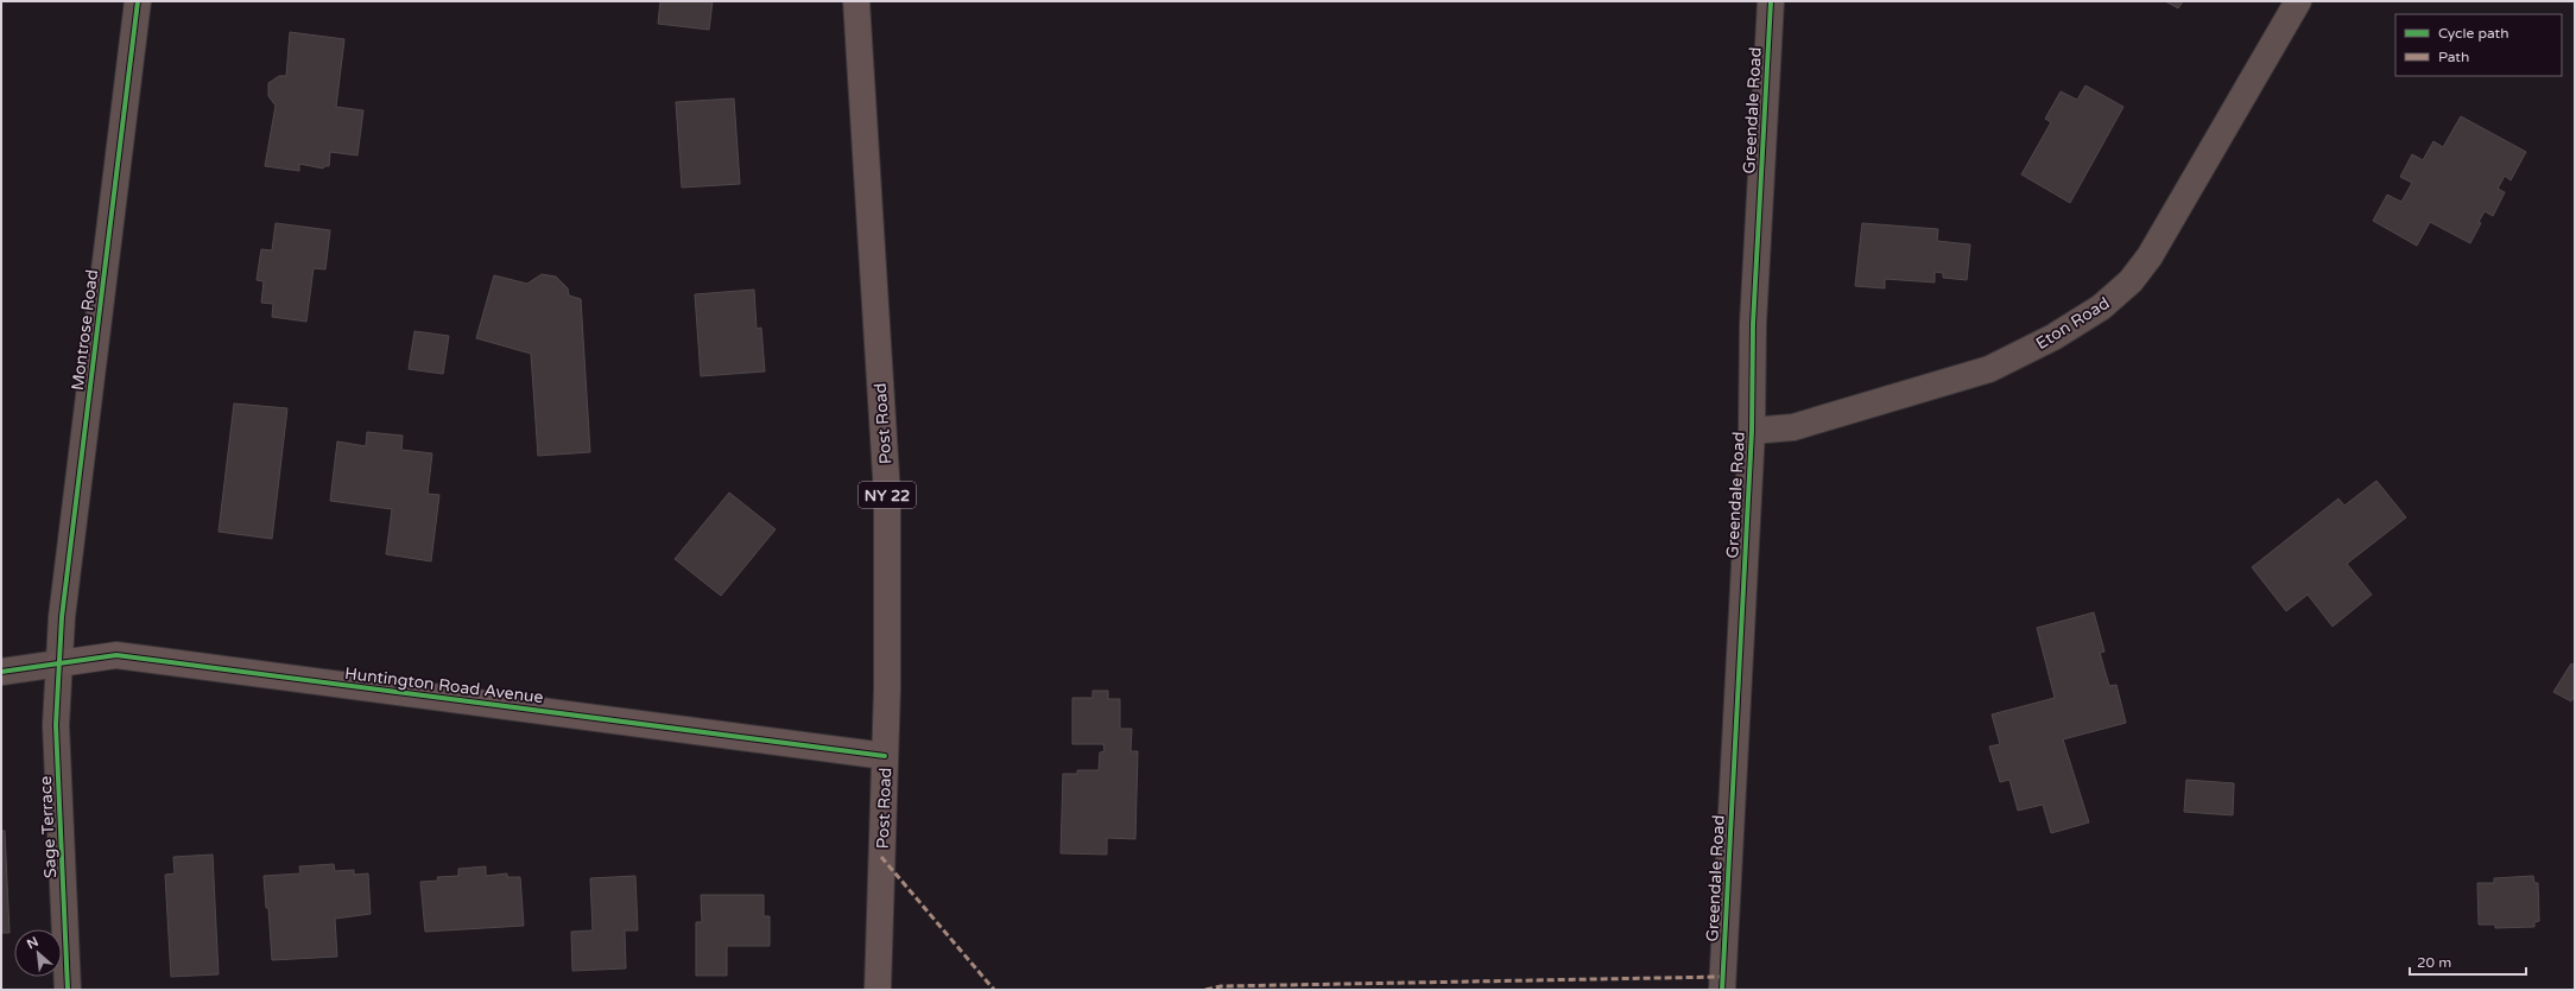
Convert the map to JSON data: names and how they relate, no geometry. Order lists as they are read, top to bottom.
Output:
{
  "streets": {
    "main road": ["Post Road", "NY 22"],
    "street": [
      "Greendale Road",
      "Eton Road",
      "Montrose Road",
      "Huntington Road Avenue",
      "Sage Terrace"
    ]
  },
  "crossings": [
    ["Greendale Road", "Eton Road"],
    ["Montrose Road", "Huntington Road Avenue"],
    ["Montrose Road", "Sage Terrace"],
    ["Post Road", "Huntington Road Avenue"],
    ["Huntington Road Avenue", "Sage Terrace"]
  ],
  "legend": ["Cycle path", "Path"],
  "scale_bar": "20 m",
  "north": "top left"
}
